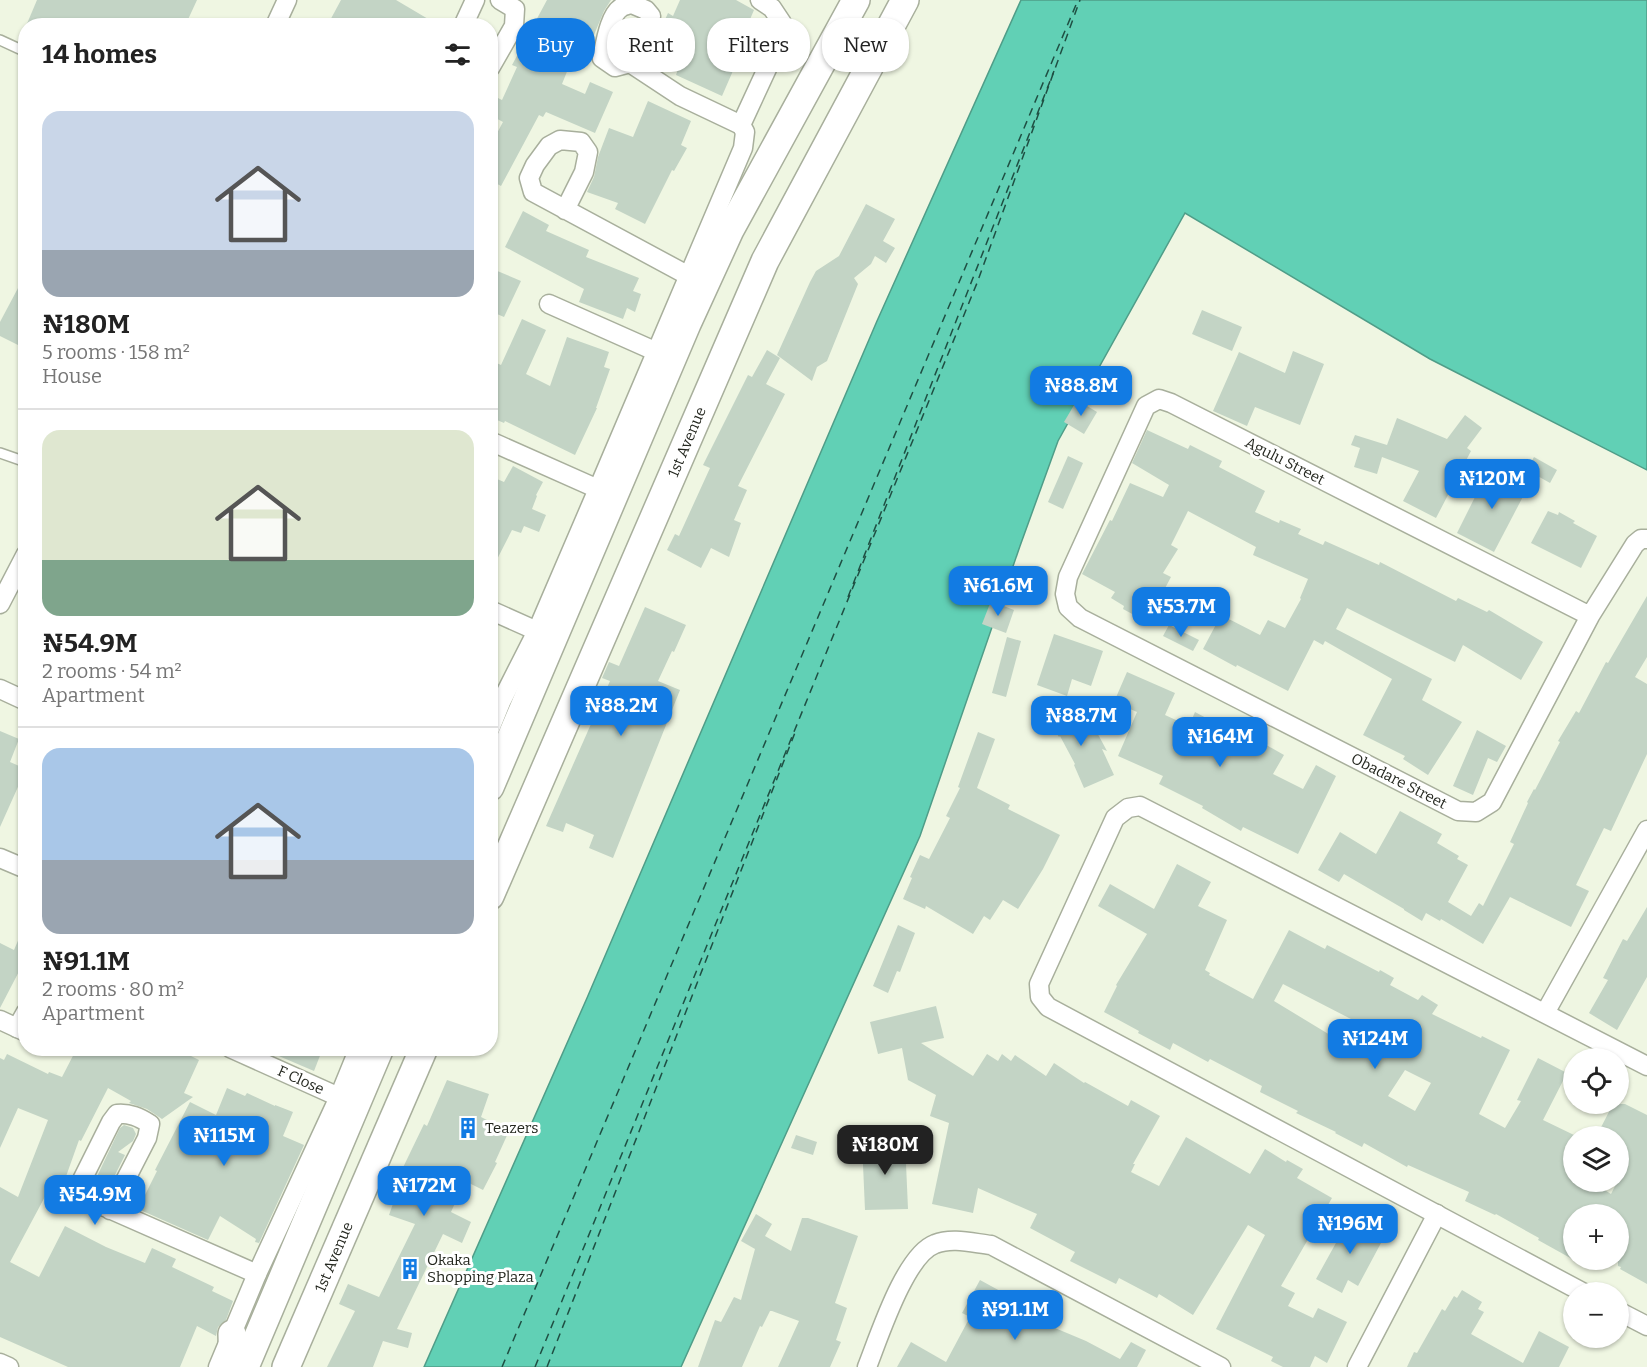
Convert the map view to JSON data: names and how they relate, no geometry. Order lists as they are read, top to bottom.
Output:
{
  "streets": {
    "main road": ["1st Avenue"],
    "street": ["Agulu Street", "Obadare Street", "F Close"]
  },
  "crossings": [
    ["Agulu Street", "Obadare Street"]
  ],
  "places": {
    "building": ["Teazers", "Okaka Shopping Plaza"]
  },
  "page": {
    "chip": [
      "Buy",
      "Rent",
      "Filters",
      "New"
    ],
    "heading": "14 homes",
    "list": [
      {
        "name": "₦180M",
        "note": "5 rooms · 158 m² · House"
      },
      {
        "name": "₦54.9M",
        "note": "2 rooms · 54 m² · Apartment"
      },
      {
        "name": "₦91.1M",
        "note": "2 rooms · 80 m² · Apartment"
      }
    ],
    "price": [
      "₦88.8M",
      "₦120M",
      "₦61.6M",
      "₦53.7M",
      "₦88.2M",
      "₦88.7M",
      "₦164M",
      "₦124M",
      "₦115M",
      "₦180M",
      "₦172M",
      "₦54.9M",
      "₦196M",
      "₦91.1M"
    ],
    "map_buttons": ["+", "−"]
  }
}
